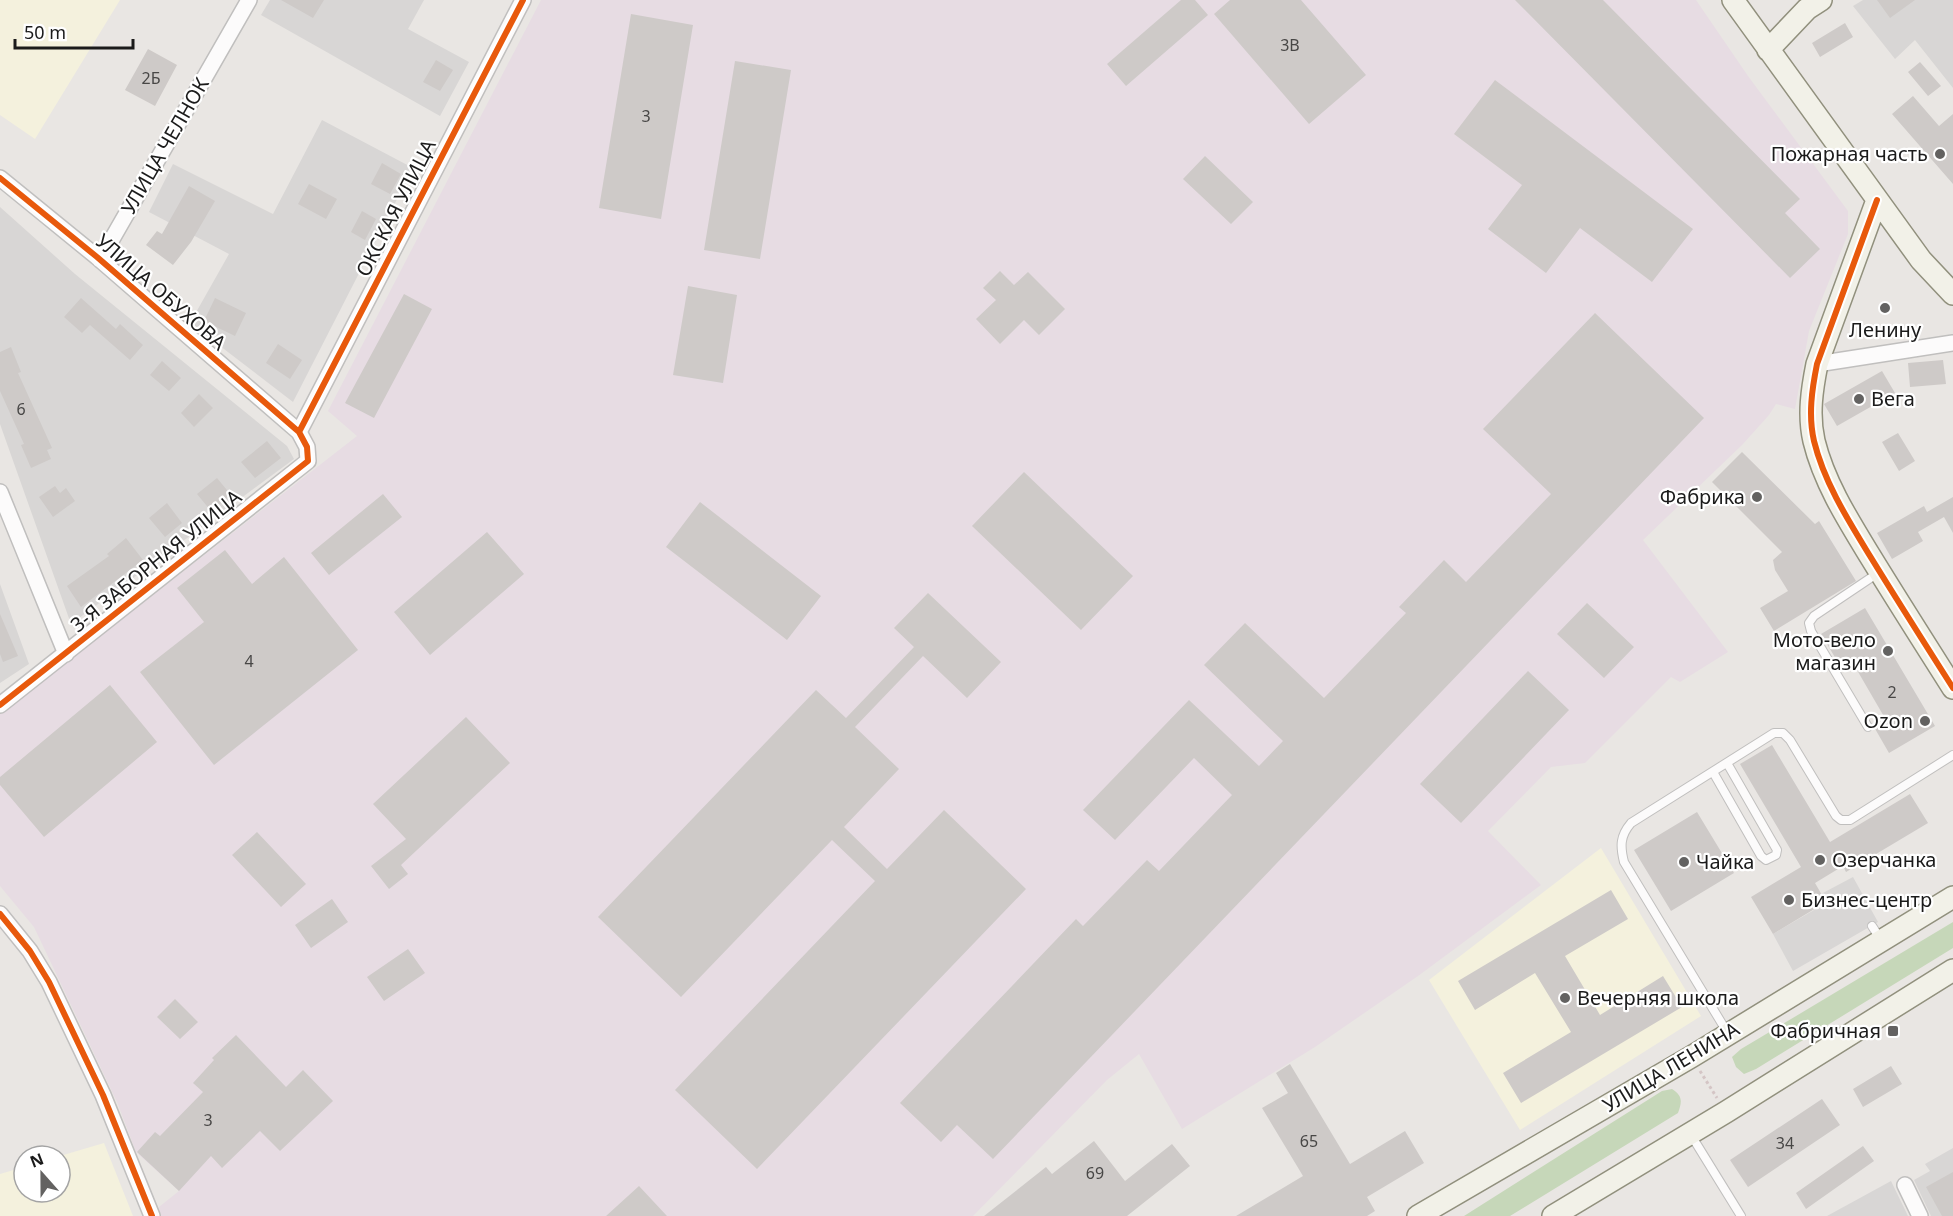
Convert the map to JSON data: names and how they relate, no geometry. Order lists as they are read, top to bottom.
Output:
{
  "streets": {
    "main road": ["УЛИЦА ЛЕНИНА"],
    "street": [
      "УЛИЦА ЧЕЛНОК",
      "ОКСКАЯ УЛИЦА",
      "УЛИЦА ОБУХОВА",
      "3-Я ЗАБОРНАЯ УЛИЦА"
    ]
  },
  "crossings": [
    ["УЛИЦА ЧЕЛНОК", "УЛИЦА ОБУХОВА"],
    ["ОКСКАЯ УЛИЦА", "УЛИЦА ОБУХОВА"],
    ["ОКСКАЯ УЛИЦА", "3-Я ЗАБОРНАЯ УЛИЦА"],
    ["УЛИЦА ОБУХОВА", "3-Я ЗАБОРНАЯ УЛИЦА"]
  ],
  "places": {
    "other": [
      "Пожарная часть",
      "Ленину",
      "Вега",
      "Фабрика",
      "Мото-вело магазин",
      "Ozon",
      "Озерчанка",
      "Чайка",
      "Бизнес-центр",
      "Вечерняя школа"
    ],
    "transit": ["Фабричная"]
  },
  "house_numbers": [
    "3В",
    "2Б",
    "3",
    "6",
    "4",
    "2",
    "3",
    "65",
    "34",
    "69"
  ],
  "scale_bar": "50 m",
  "north": "top"
}
